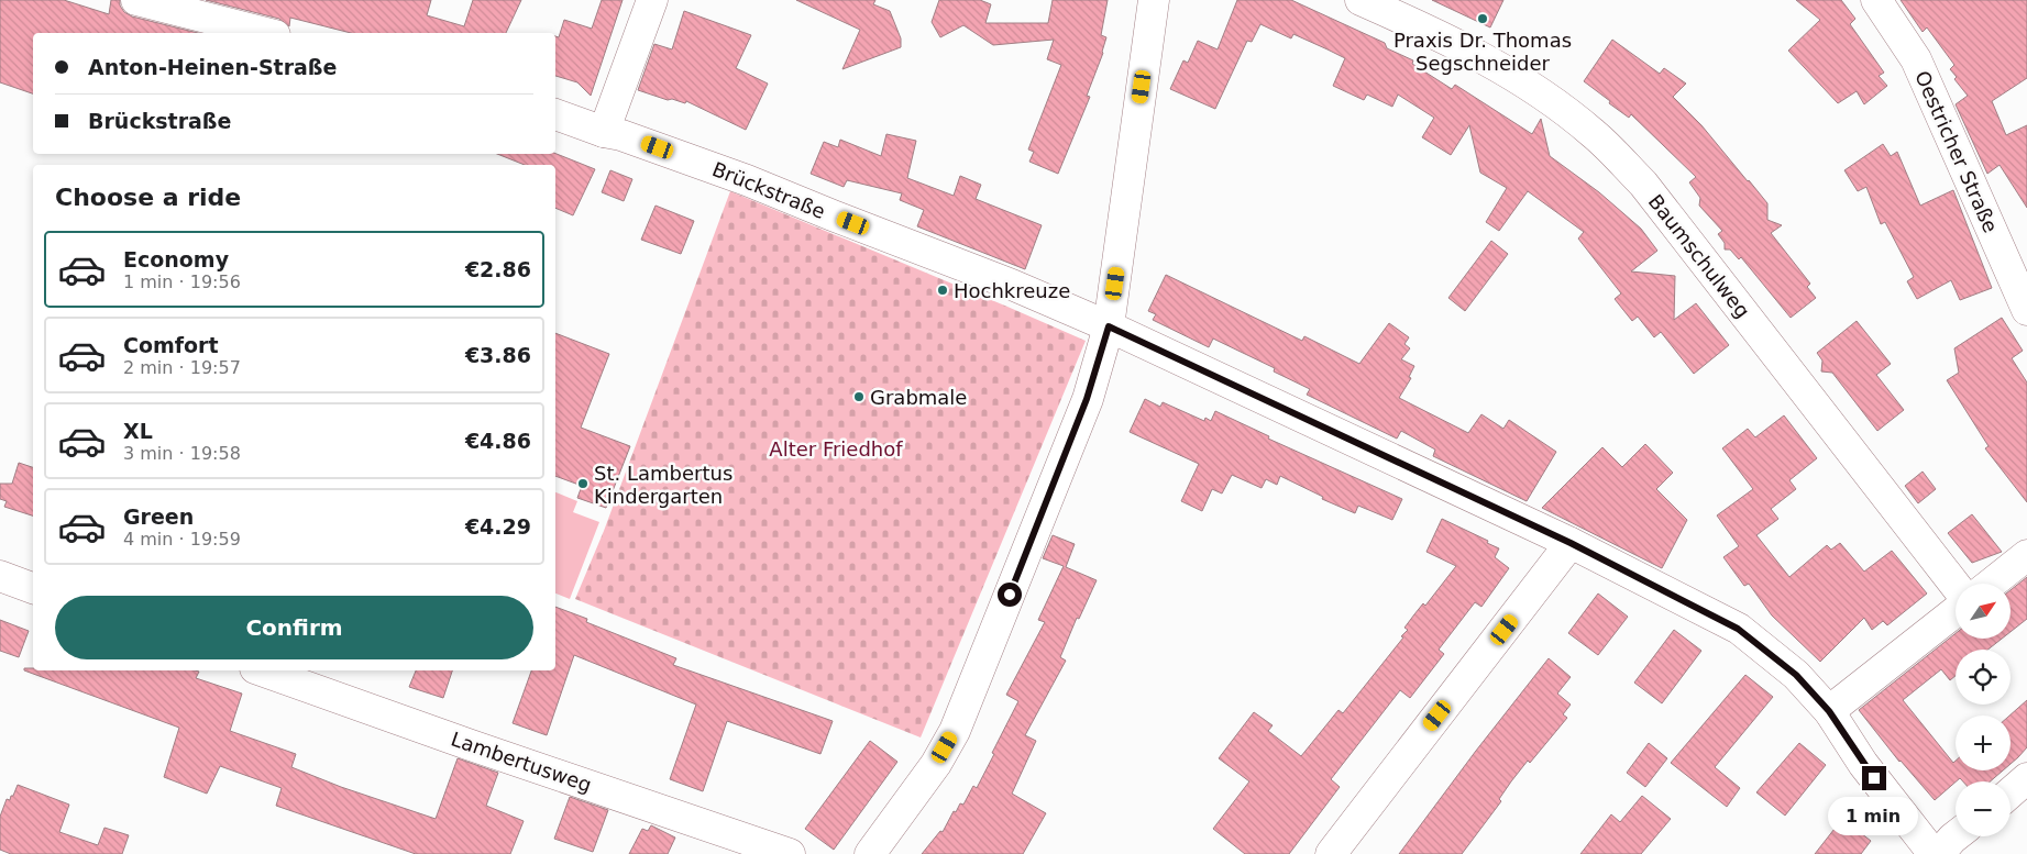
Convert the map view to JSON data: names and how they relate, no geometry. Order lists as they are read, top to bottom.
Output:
{
  "streets": {
    "street": [
      "Oestricher Straße",
      "Brückstraße",
      "Baumschulweg",
      "Lambertusweg"
    ]
  },
  "parks": ["Alter Friedhof"],
  "places": [
    "Praxis Dr. Thomas Segschneider",
    "Hochkreuze",
    "Grabmale",
    "St. Lambertus Kindergarten"
  ],
  "north": "top right",
  "page": {
    "banner": ["Anton-Heinen-Straße", "Brückstraße"],
    "heading": "Choose a ride",
    "list": [
      {
        "name": "Economy",
        "note": "1 min · 19:56",
        "value": "€2.86"
      },
      {
        "name": "Comfort",
        "note": "2 min · 19:57",
        "value": "€3.86"
      },
      {
        "name": "XL",
        "note": "3 min · 19:58",
        "value": "€4.86"
      },
      {
        "name": "Green",
        "note": "4 min · 19:59",
        "value": "€4.29"
      }
    ],
    "map_buttons": ["+", "−"],
    "buttons": "Confirm",
    "bubble": "1 min"
  }
}
